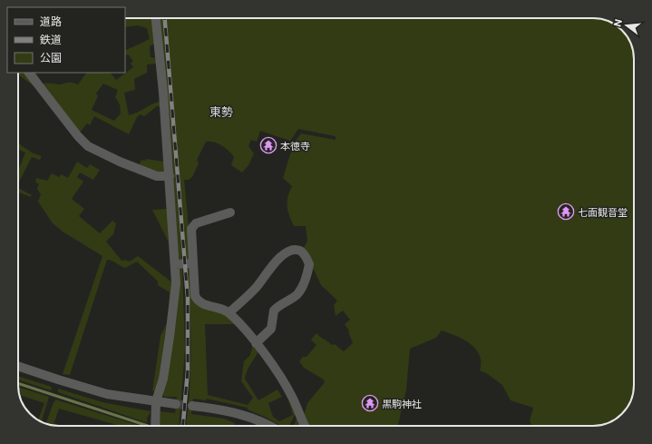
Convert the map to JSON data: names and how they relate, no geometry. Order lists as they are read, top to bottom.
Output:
{
  "districts": ["東勢"],
  "places": {
    "temple": ["本徳寺", "七面観音堂", "黒駒神社"]
  },
  "legend": ["道路", "鉄道", "公園"],
  "north": "left"
}
